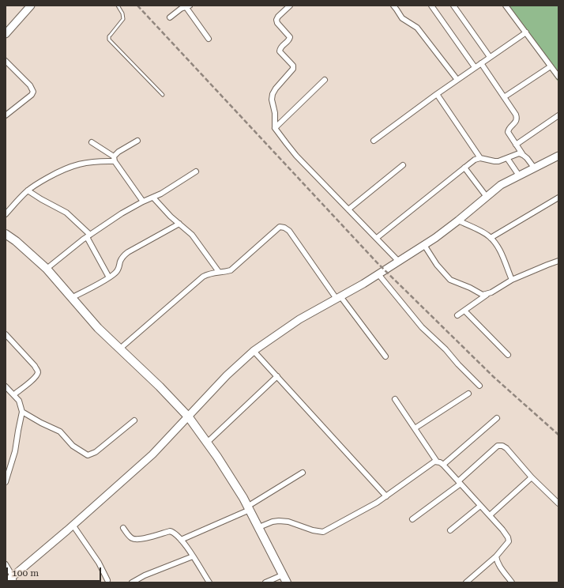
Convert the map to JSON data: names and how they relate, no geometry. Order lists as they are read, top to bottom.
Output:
{
  "scale_bar": "100 m"
}
